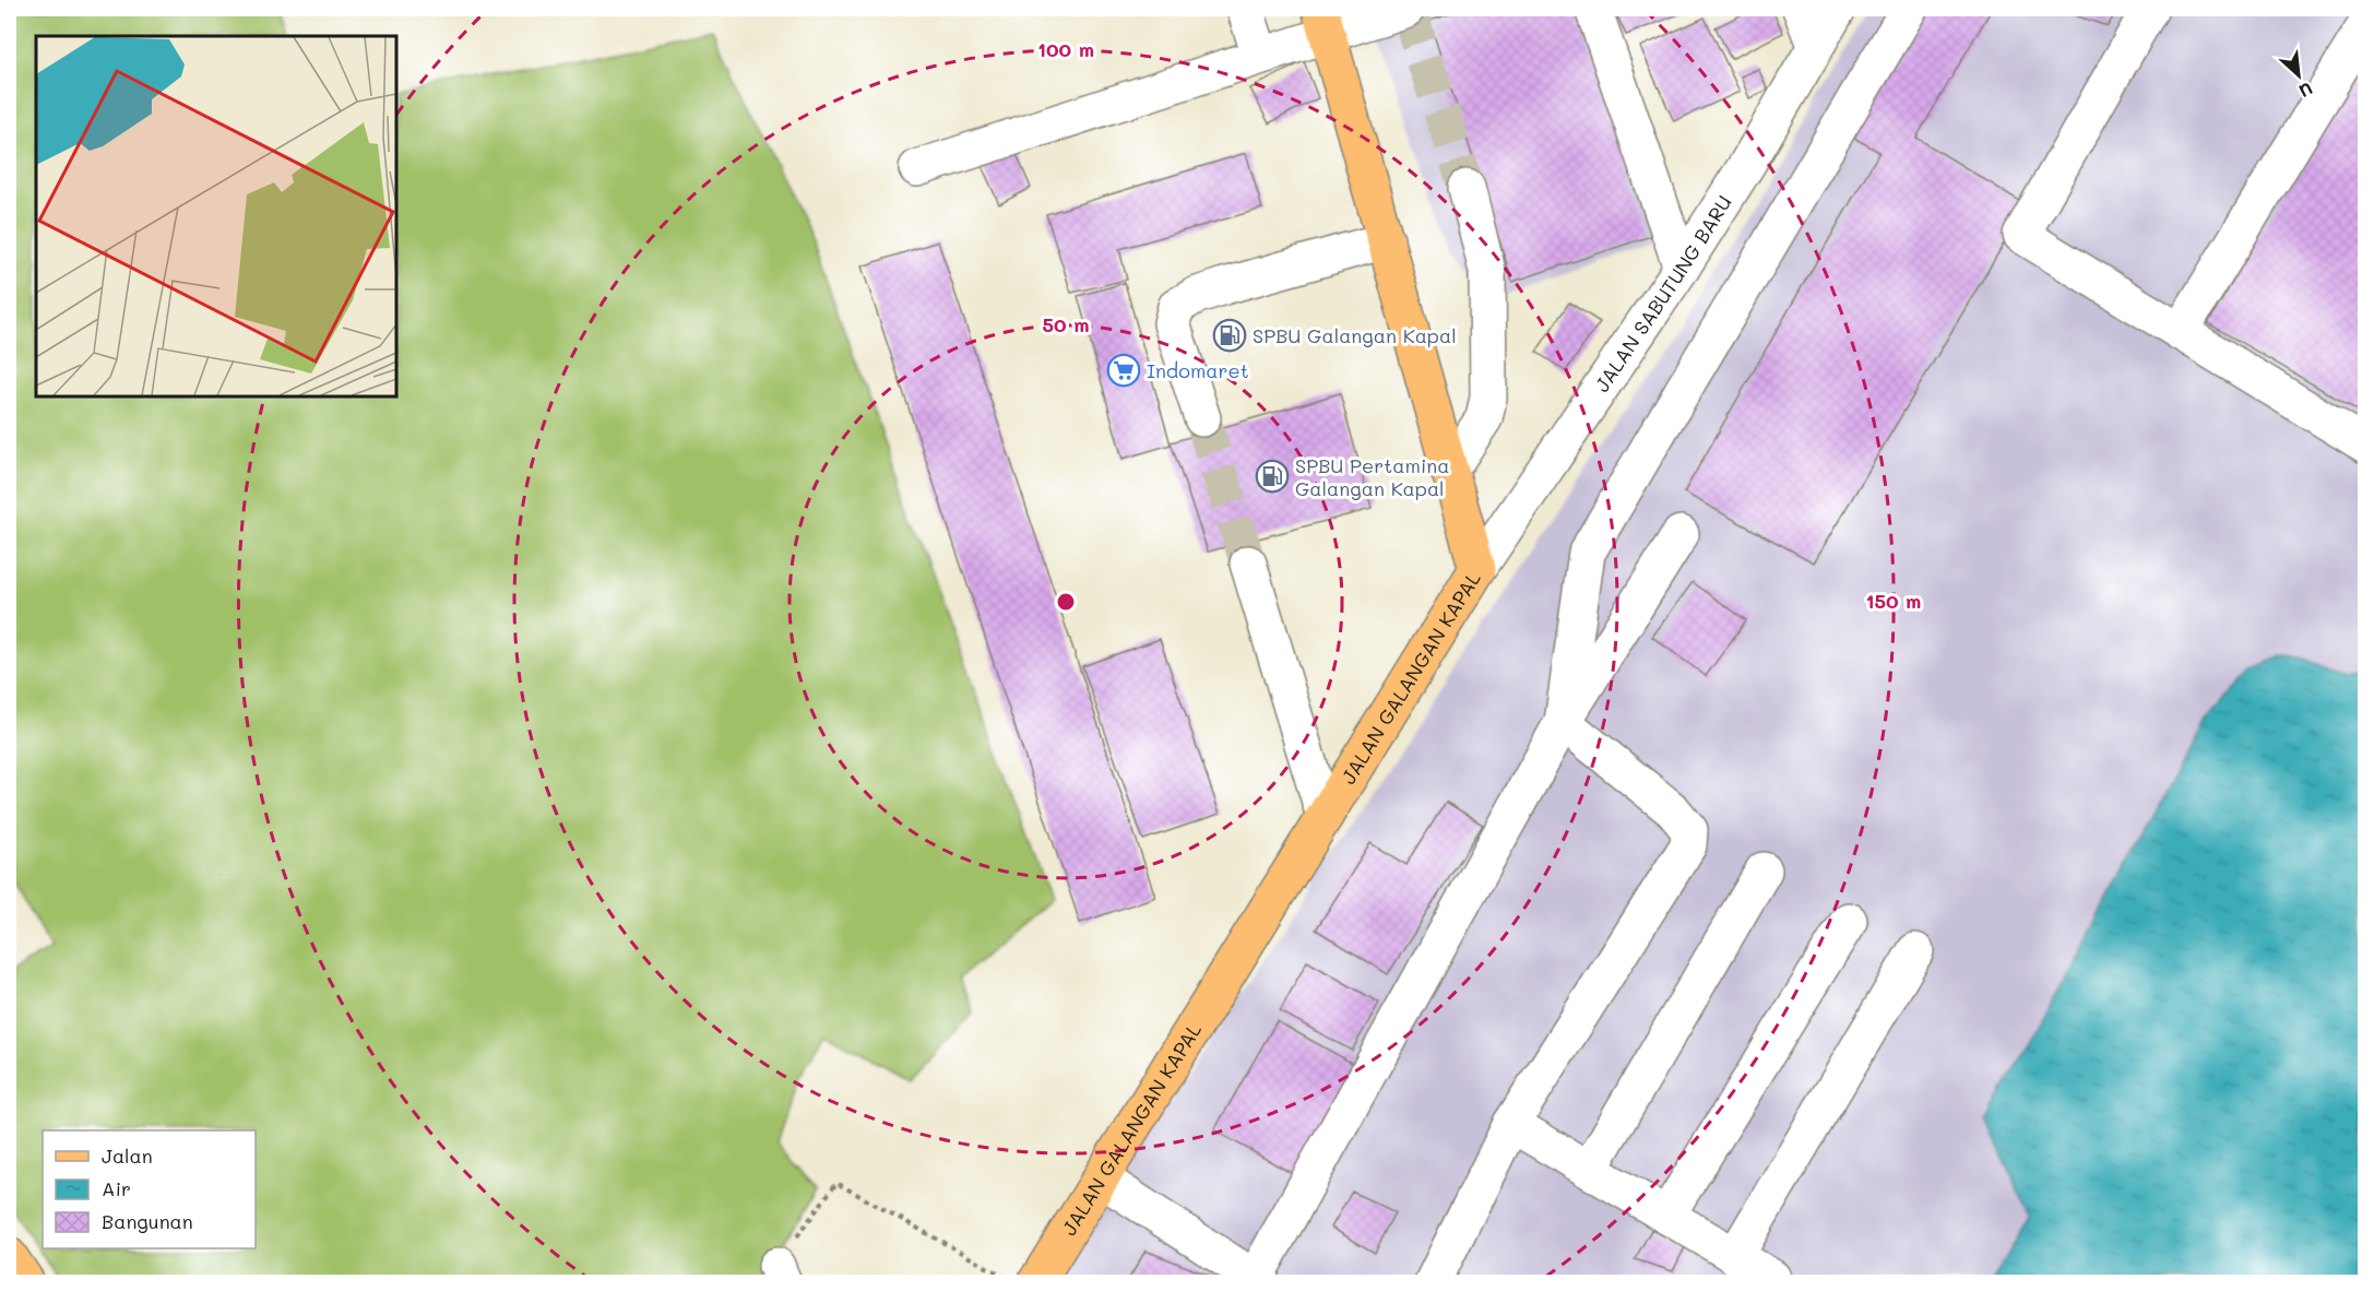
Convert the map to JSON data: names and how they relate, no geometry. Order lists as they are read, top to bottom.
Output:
{
  "streets": {
    "main road": ["JALAN GALANGAN KAPAL"],
    "street": ["JALAN SABUTUNG BARU"]
  },
  "crossings": [
    ["JALAN SABUTUNG BARU", "JALAN GALANGAN KAPAL"]
  ],
  "places": {
    "fuel station": ["SPBU Galangan Kapal", "SPBU Pertamina Galangan Kapal"],
    "supermarket": ["Indomaret"]
  },
  "legend": ["Jalan", "Air", "Bangunan"],
  "north": "bottom right",
  "rings": ["100 m", "50 m", "150 m"]
}
